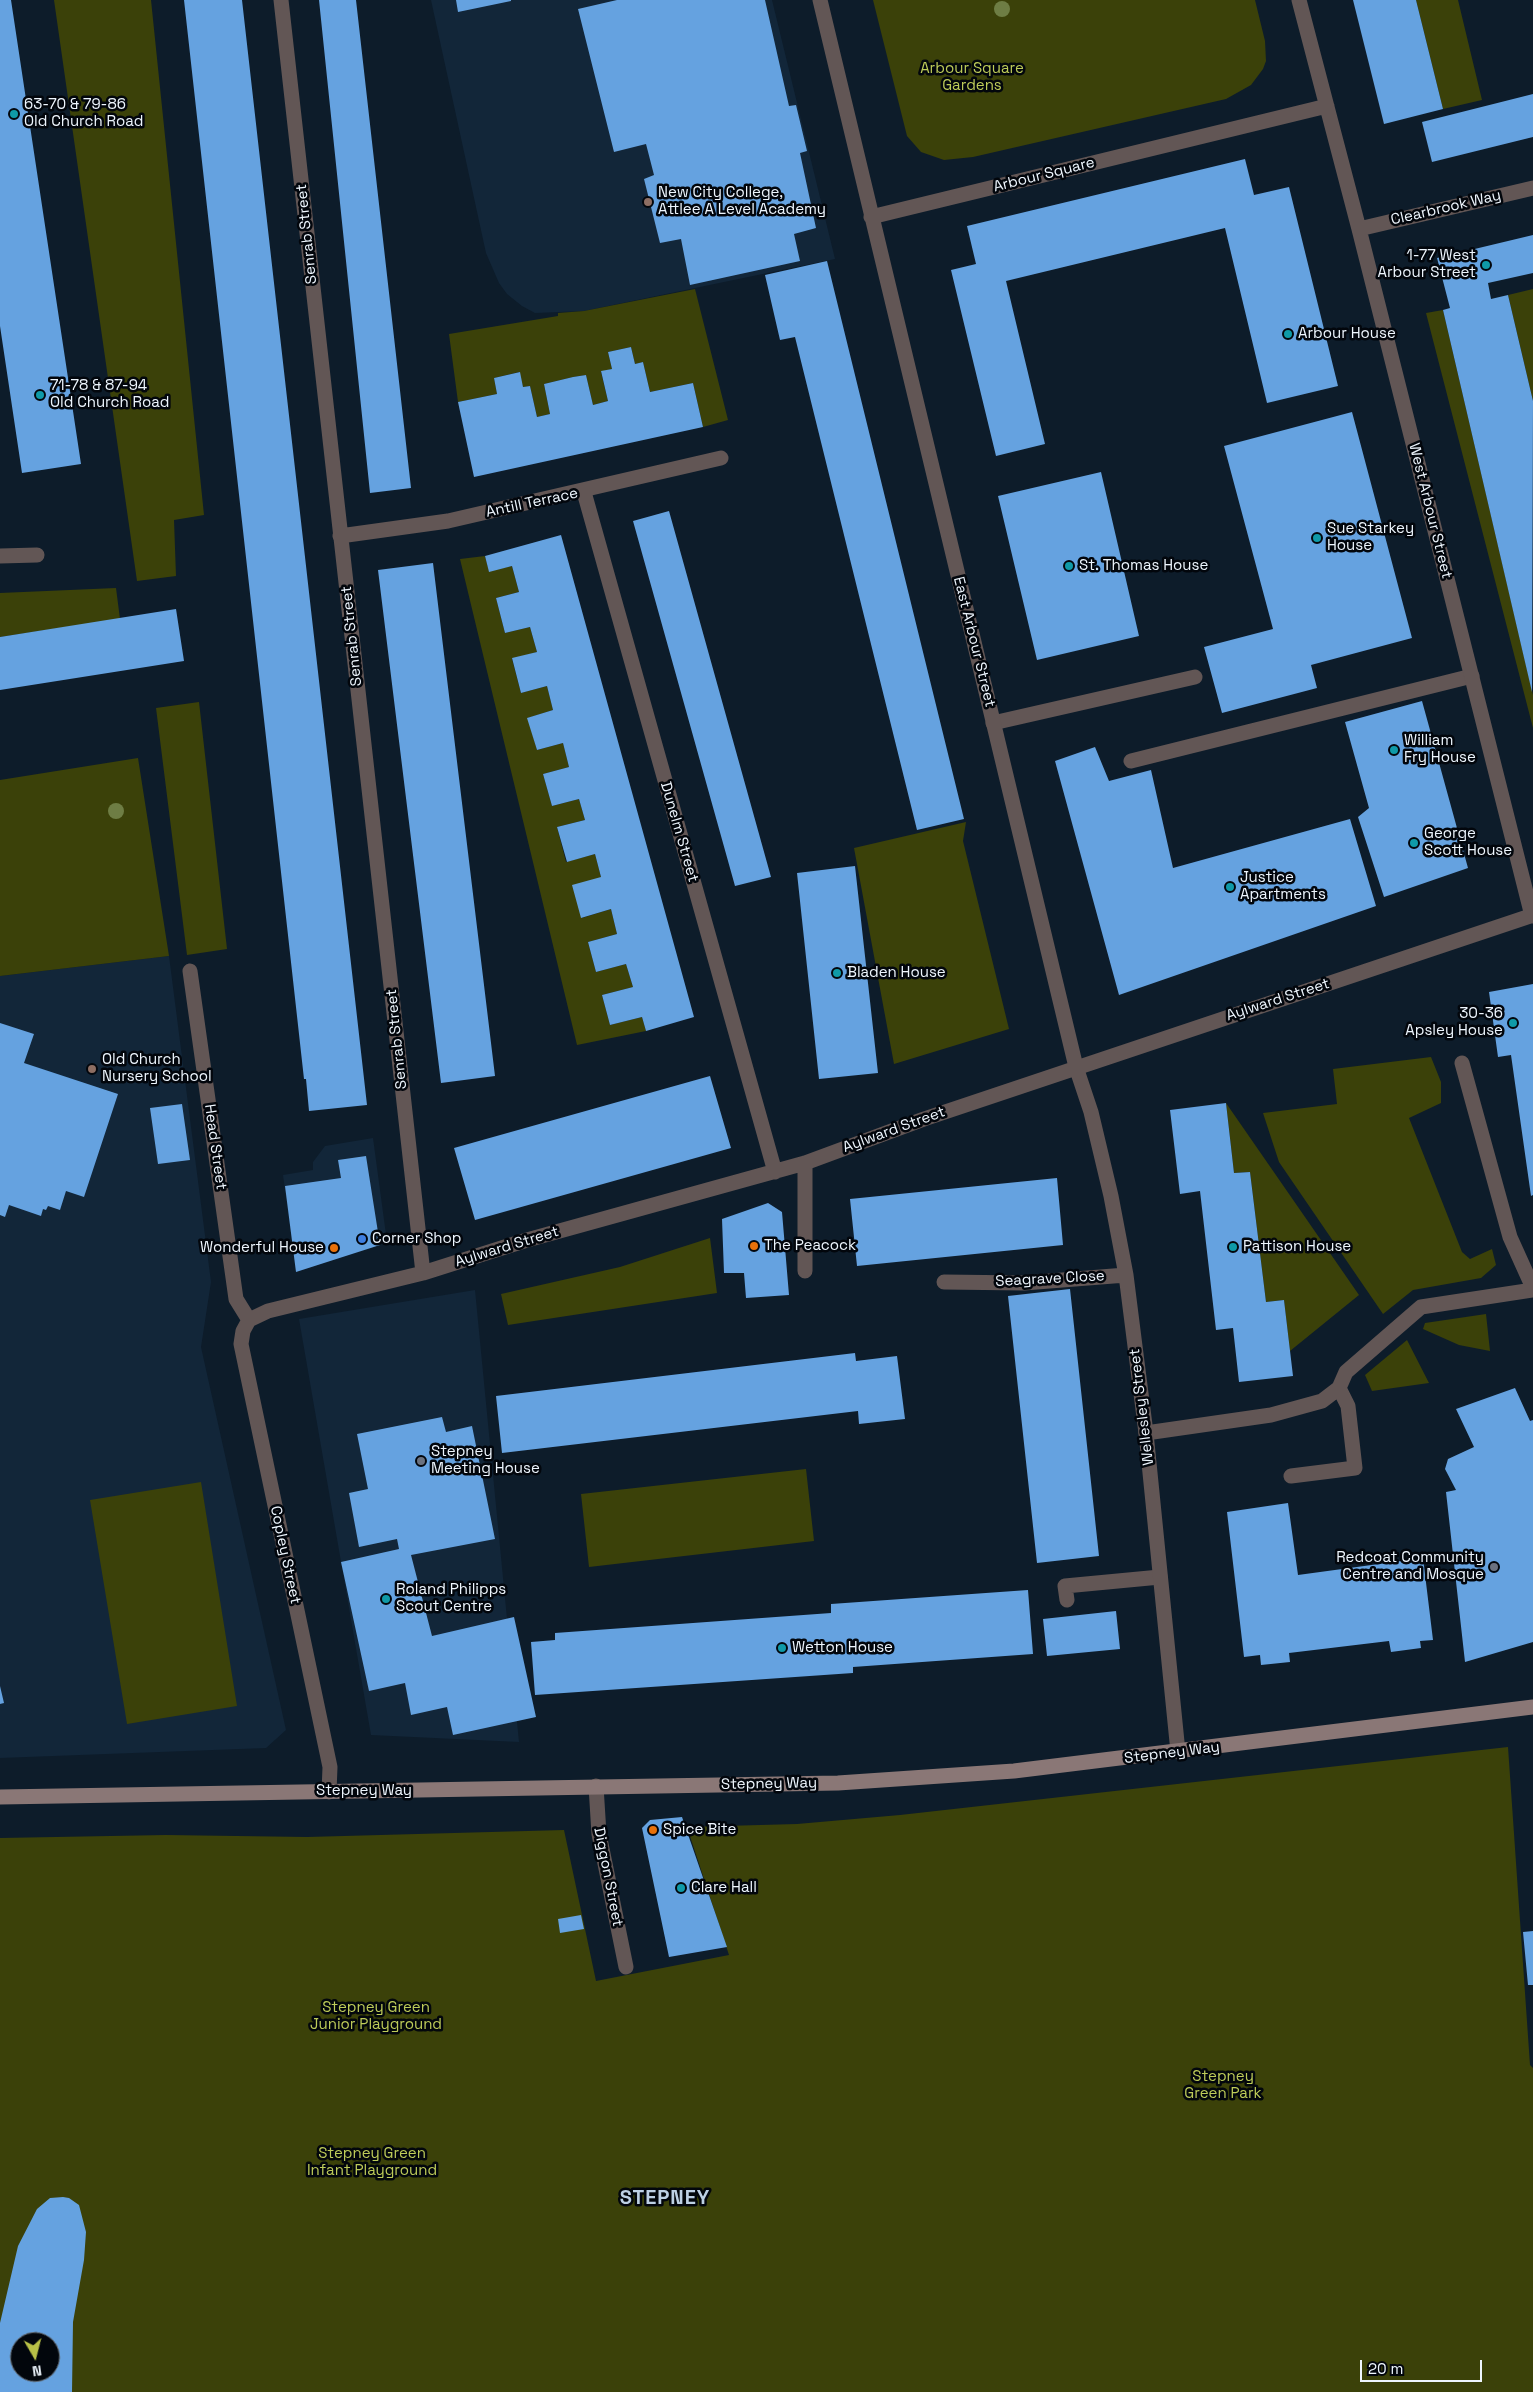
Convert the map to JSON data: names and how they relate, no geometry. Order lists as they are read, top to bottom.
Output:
{
  "streets": {
    "street": [
      "Arbour Square",
      "Clearbrook Way",
      "Senrab Street",
      "Antill Terrace",
      "West Arbour Street",
      "East Arbour Street",
      "Dunelm Street",
      "Aylward Street",
      "Head Street",
      "Seagrave Close",
      "Wellesley Street",
      "Copley Street",
      "Stepney Way",
      "Diggon Street"
    ]
  },
  "crossings": [
    ["Arbour Square", "West Arbour Street"],
    ["Arbour Square", "East Arbour Street"],
    ["Clearbrook Way", "West Arbour Street"],
    ["Senrab Street", "Antill Terrace"],
    ["Senrab Street", "Aylward Street"],
    ["Antill Terrace", "Dunelm Street"],
    ["West Arbour Street", "Aylward Street"],
    ["East Arbour Street", "Aylward Street"],
    ["East Arbour Street", "Wellesley Street"],
    ["Dunelm Street", "Aylward Street"],
    ["Aylward Street", "Head Street"],
    ["Aylward Street", "Wellesley Street"],
    ["Aylward Street", "Copley Street"],
    ["Head Street", "Copley Street"],
    ["Seagrave Close", "Wellesley Street"],
    ["Wellesley Street", "Stepney Way"],
    ["Copley Street", "Stepney Way"],
    ["Stepney Way", "Diggon Street"]
  ],
  "districts": ["STEPNEY"],
  "parks": [
    "Arbour Square Gardens",
    "Stepney Green Junior Playground",
    "Stepney Green Park",
    "Stepney Green Infant Playground"
  ],
  "places": [
    "63-70 & 79-86 Old Church Road",
    "New City College, Attlee A Level Academy",
    "1-77 West Arbour Street",
    "Arbour House",
    "71-78 & 87-94 Old Church Road",
    "Sue Starkey House",
    "St. Thomas House",
    "William Fry House",
    "George Scott House",
    "Justice Apartments",
    "Bladen House",
    "30-36 Apsley House",
    "Old Church Nursery School",
    "Corner Shop",
    "The Peacock",
    "Pattison House",
    "Wonderful House",
    "Stepney Meeting House",
    "Redcoat Community Centre and Mosque",
    "Roland Philipps Scout Centre",
    "Wetton House",
    "Spice Bite",
    "Clare Hall"
  ],
  "scale_bar": "20 m",
  "north": "bottom"
}
